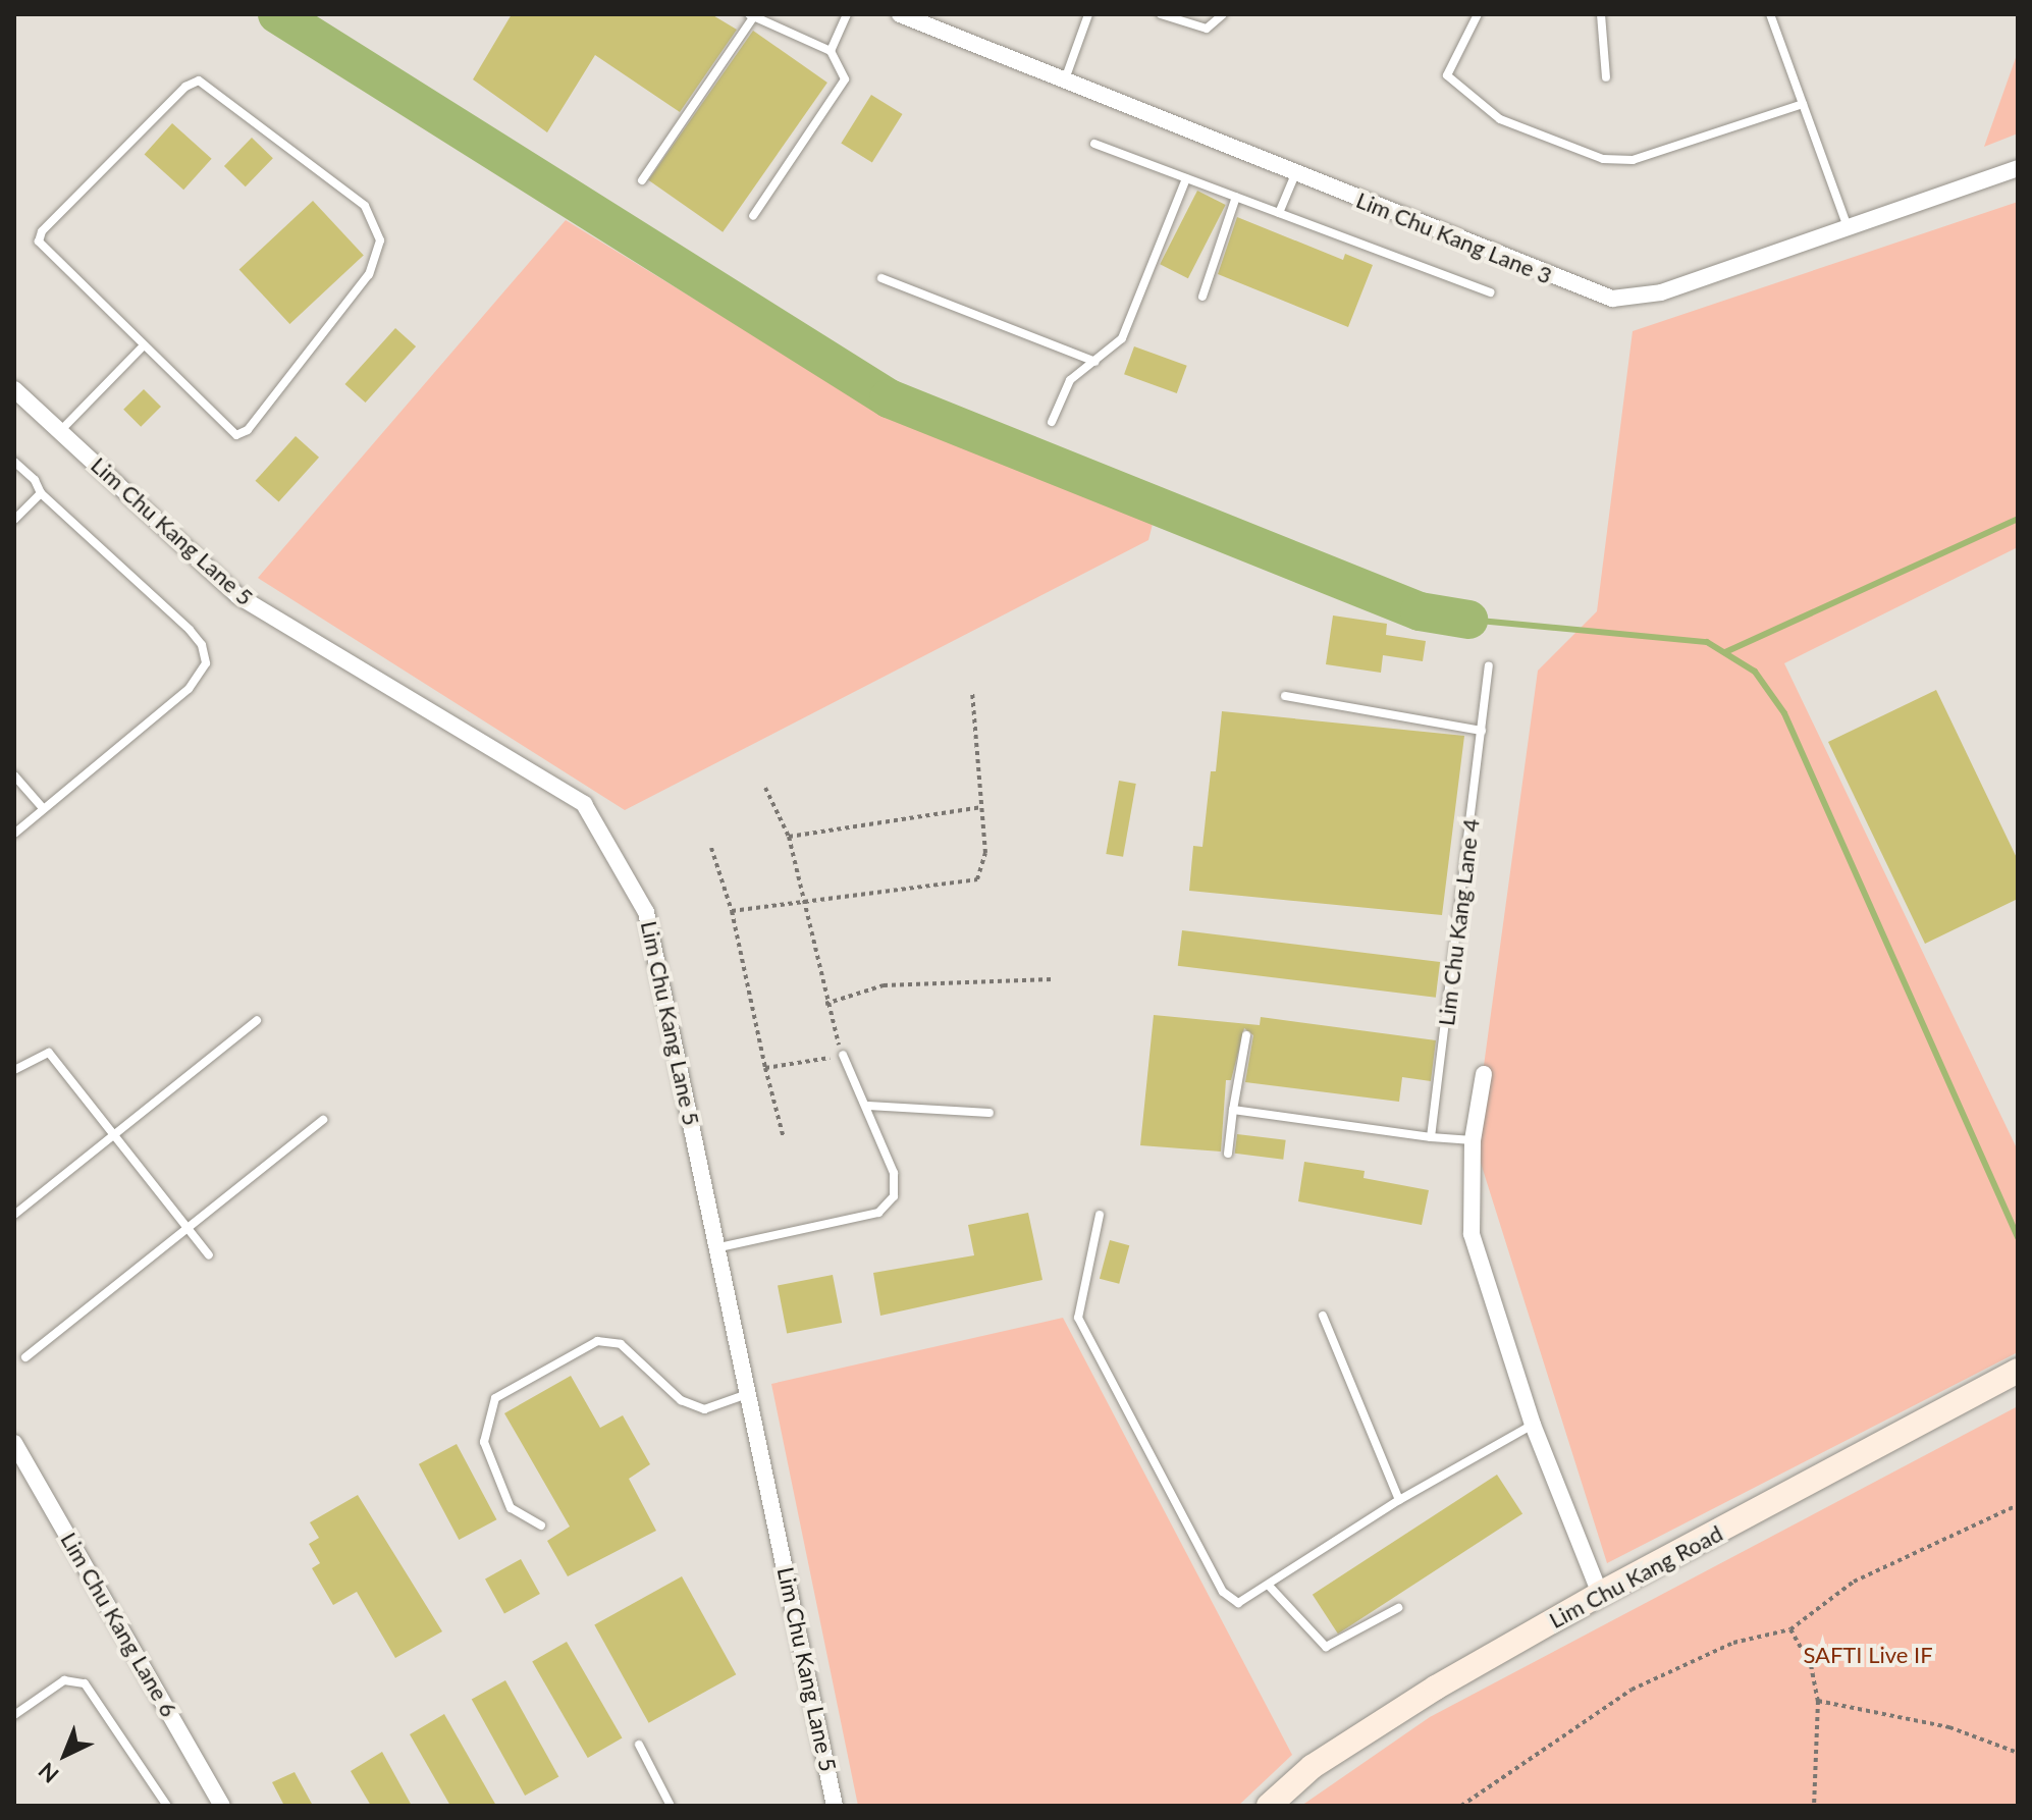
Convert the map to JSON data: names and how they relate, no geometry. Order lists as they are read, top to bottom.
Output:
{
  "streets": {
    "main road": ["Lim Chu Kang Road"],
    "street": ["Lim Chu Kang Lane 3", "Lim Chu Kang Lane 5", "Lim Chu Kang Lane 6"],
    "lane": ["Lim Chu Kang Lane 4"]
  },
  "parks": ["SAFTI Live IF"],
  "north": "bottom left"
}
